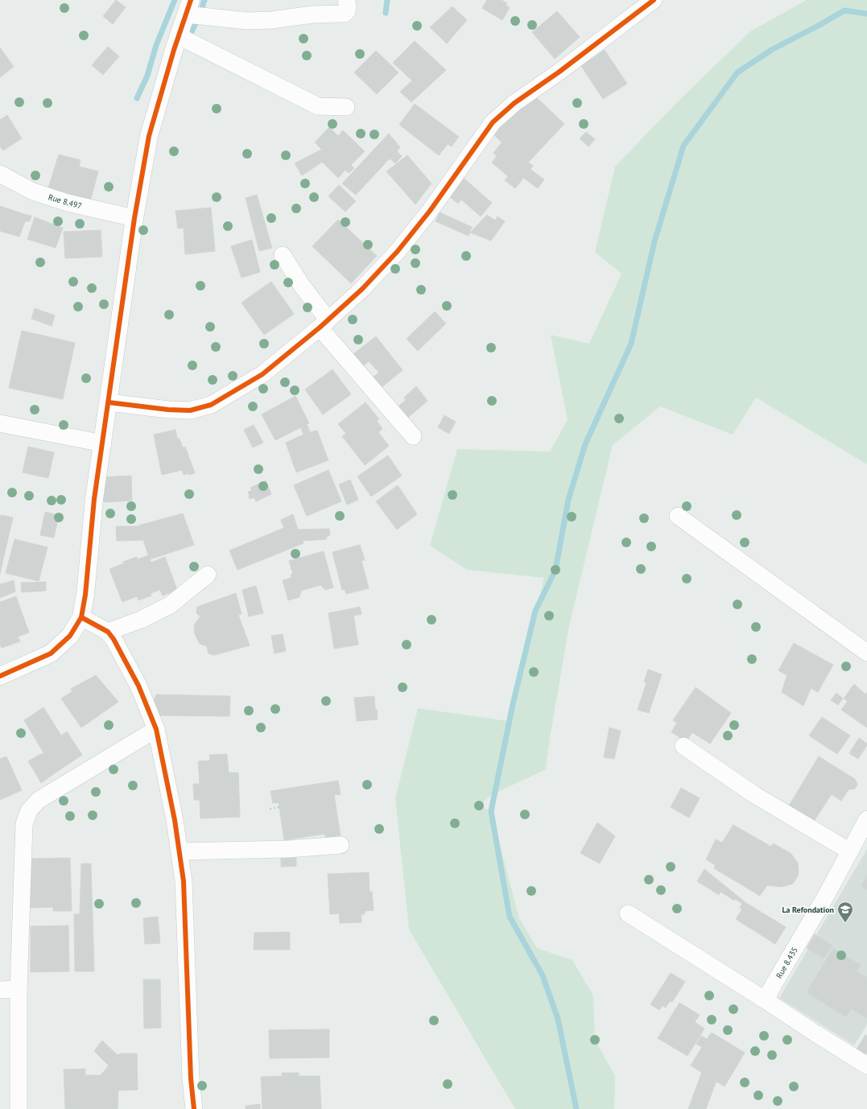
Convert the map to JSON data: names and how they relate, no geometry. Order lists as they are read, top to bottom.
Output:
{
  "streets": {
    "street": ["Rue 8.497", "Rue 8.435"]
  },
  "places": {
    "school or university": ["La Refondation"]
  }
}
